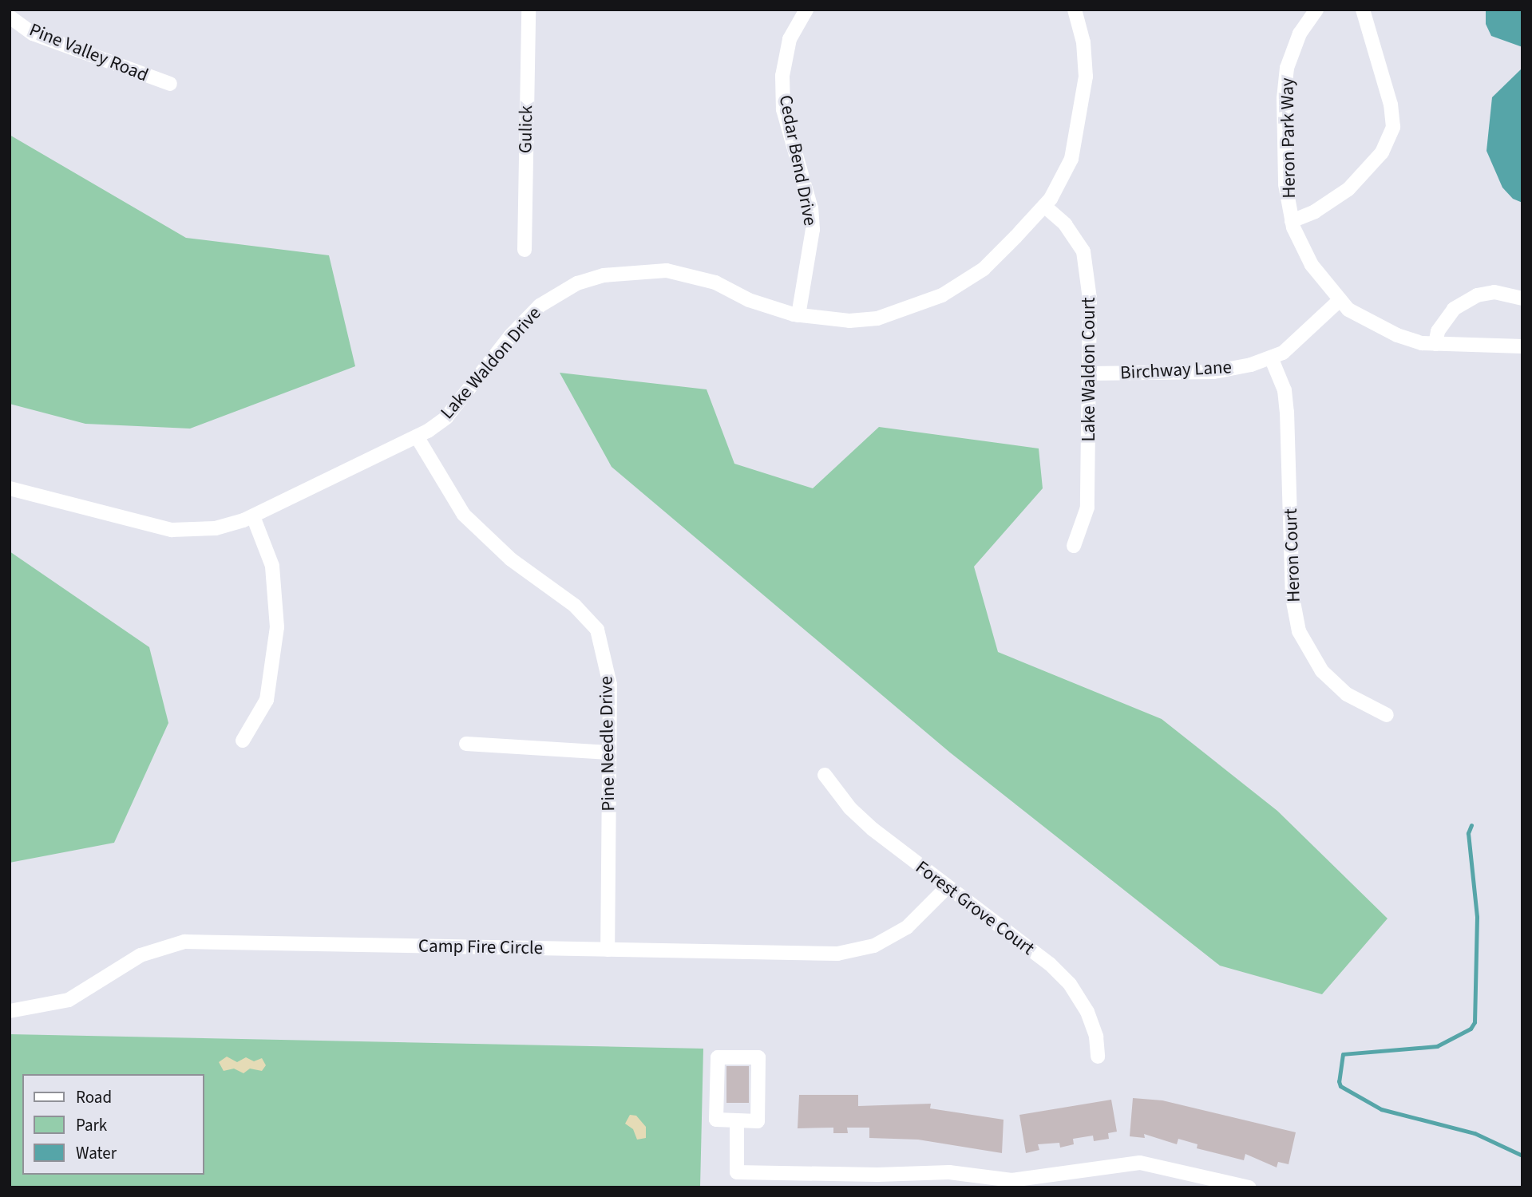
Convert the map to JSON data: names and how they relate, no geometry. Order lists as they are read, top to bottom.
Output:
{
  "streets": {
    "street": [
      "Pine Valley Road",
      "Gulick",
      "Heron Park Way",
      "Cedar Bend Drive",
      "Lake Waldon Drive",
      "Lake Waldon Court",
      "Birchway Lane",
      "Heron Court",
      "Pine Needle Drive",
      "Forest Grove Court",
      "Camp Fire Circle"
    ]
  },
  "crossings": [
    ["Heron Park Way", "Birchway Lane"],
    ["Cedar Bend Drive", "Lake Waldon Drive"],
    ["Lake Waldon Drive", "Lake Waldon Court"],
    ["Lake Waldon Drive", "Pine Needle Drive"],
    ["Lake Waldon Court", "Birchway Lane"],
    ["Birchway Lane", "Heron Court"],
    ["Pine Needle Drive", "Camp Fire Circle"],
    ["Forest Grove Court", "Camp Fire Circle"]
  ],
  "legend": ["Road", "Park", "Water"]
}
